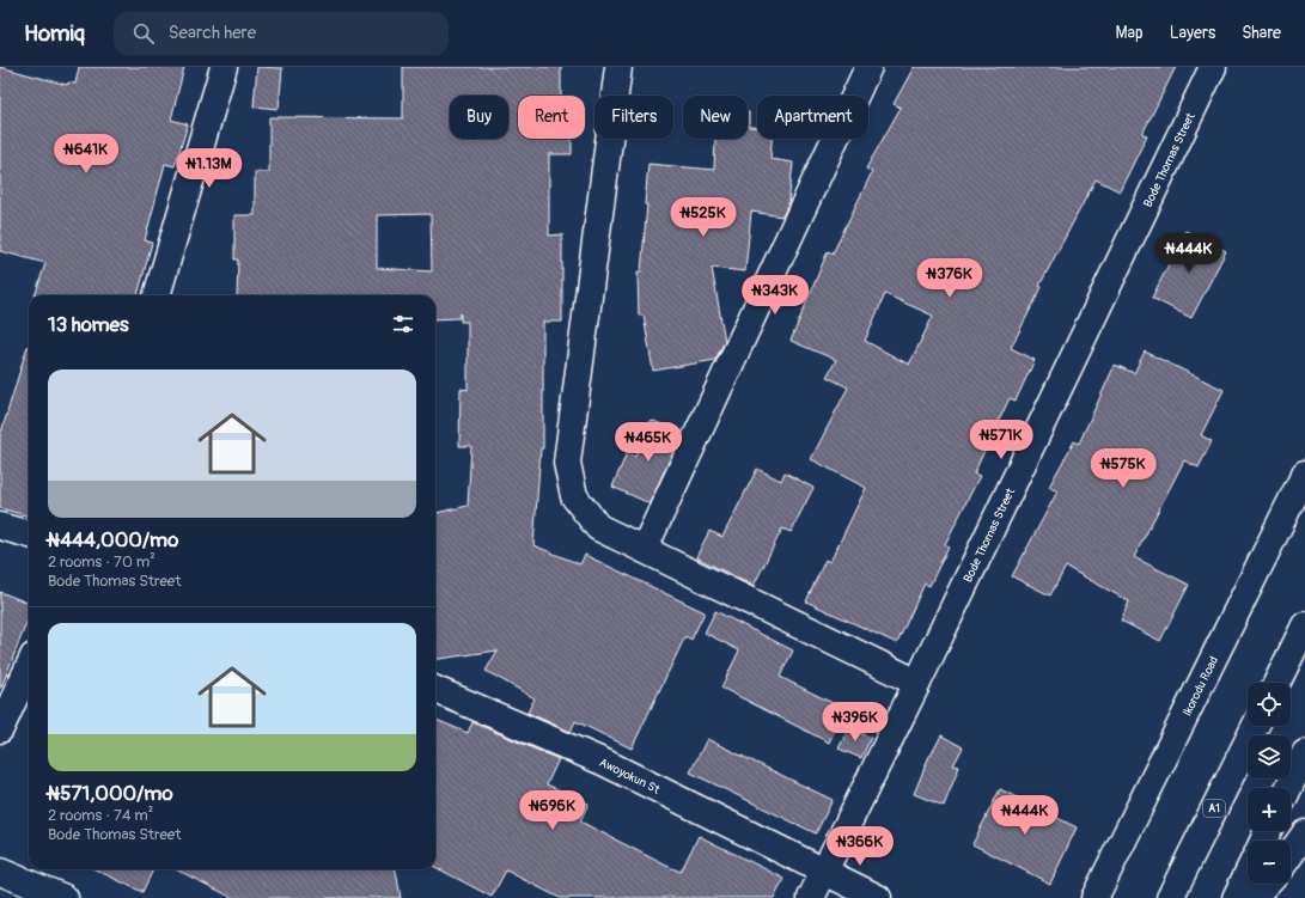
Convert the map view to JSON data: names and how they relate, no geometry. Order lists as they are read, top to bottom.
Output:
{
  "streets": {
    "main road": [
      "Bode Thomas Street",
      "Ikorodu Road",
      "Awoyokun St",
      "A1"
    ]
  },
  "crossings": [
    ["Bode Thomas Street", "Awoyokun St"]
  ],
  "page": {
    "header": "Homiq",
    "search": "Search here",
    "nav": ["Map", "Layers", "Share"],
    "chip": [
      "Buy",
      "Rent",
      "Filters",
      "New",
      "Apartment"
    ],
    "price": [
      "₦641K",
      "₦1.13M",
      "₦525K",
      "₦444K",
      "₦376K",
      "₦343K",
      "₦571K",
      "₦465K",
      "₦575K",
      "₦396K",
      "₦696K",
      "₦444K",
      "₦366K"
    ],
    "heading": "13 homes",
    "list": [
      {
        "name": "₦444,000/mo",
        "note": "2 rooms · 70 m² · Bode Thomas Street"
      },
      {
        "name": "₦571,000/mo",
        "note": "2 rooms · 74 m² · Bode Thomas Street"
      }
    ],
    "map_buttons": ["+", "−"]
  }
}
